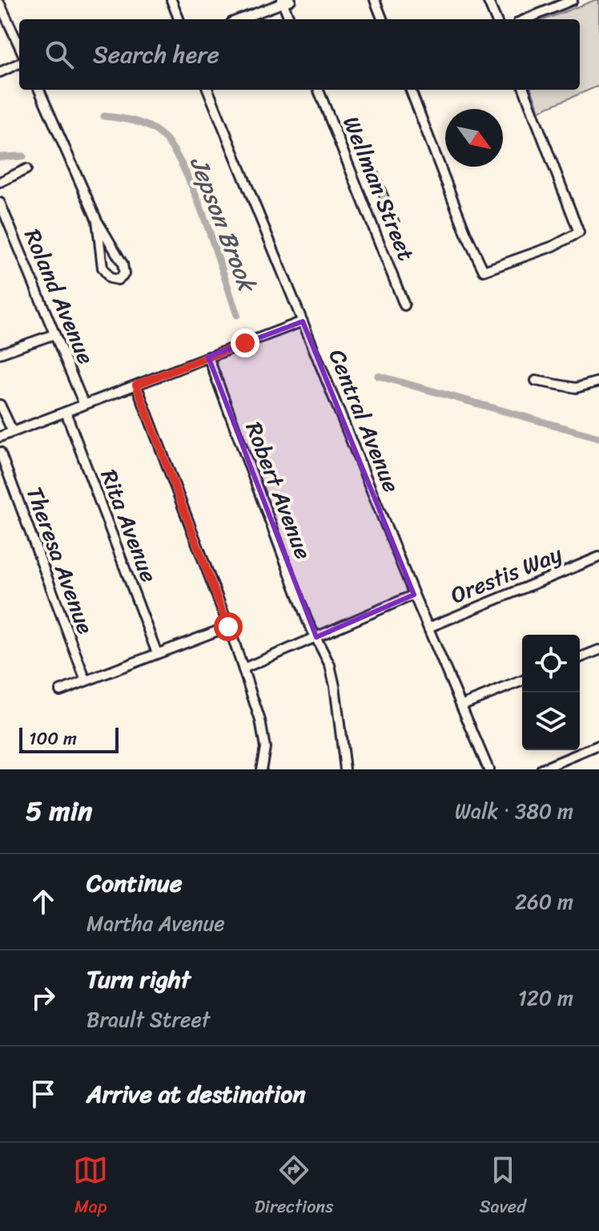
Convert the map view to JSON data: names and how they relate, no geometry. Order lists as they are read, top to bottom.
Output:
{
  "streets": {
    "street": [
      "Wellman Street",
      "Roland Avenue",
      "Central Avenue",
      "Robert Avenue",
      "Rita Avenue",
      "Theresa Avenue",
      "Orestis Way"
    ]
  },
  "crossings": [
    ["Central Avenue", "Orestis Way"]
  ],
  "water": ["Jepson Brook"],
  "scale_bar": "100 m",
  "north": "bottom right",
  "page": {
    "search": "Search here",
    "scale": "100 m",
    "heading": ["5 min", "Walk · 380 m"],
    "list": [
      ["Continue", "Martha Avenue", "260 m"],
      ["Turn right", "Brault Street", "120 m"],
      "Arrive at destination"
    ],
    "nav": ["Map", "Directions", "Saved"]
  }
}
